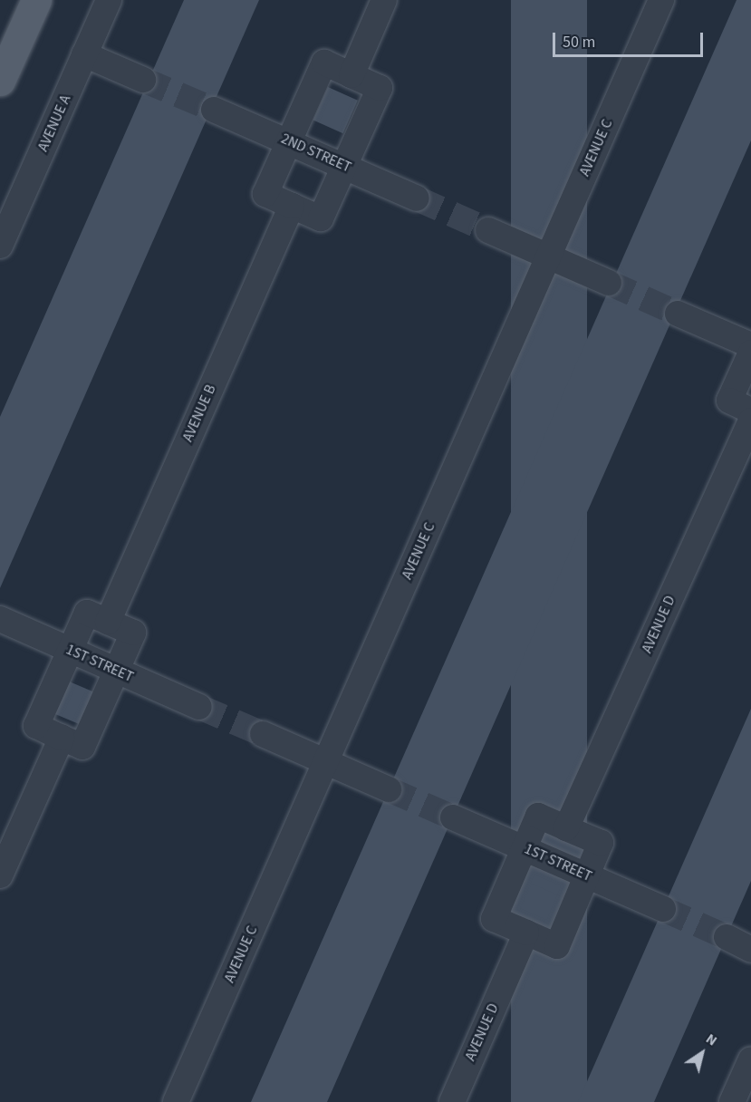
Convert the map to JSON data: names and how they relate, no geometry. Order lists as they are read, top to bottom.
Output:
{
  "streets": {
    "lane": [
      "AVENUE A",
      "AVENUE C",
      "2ND STREET",
      "AVENUE B",
      "AVENUE D",
      "1ST STREET"
    ]
  },
  "scale_bar": "50 m",
  "north": "top right"
}
